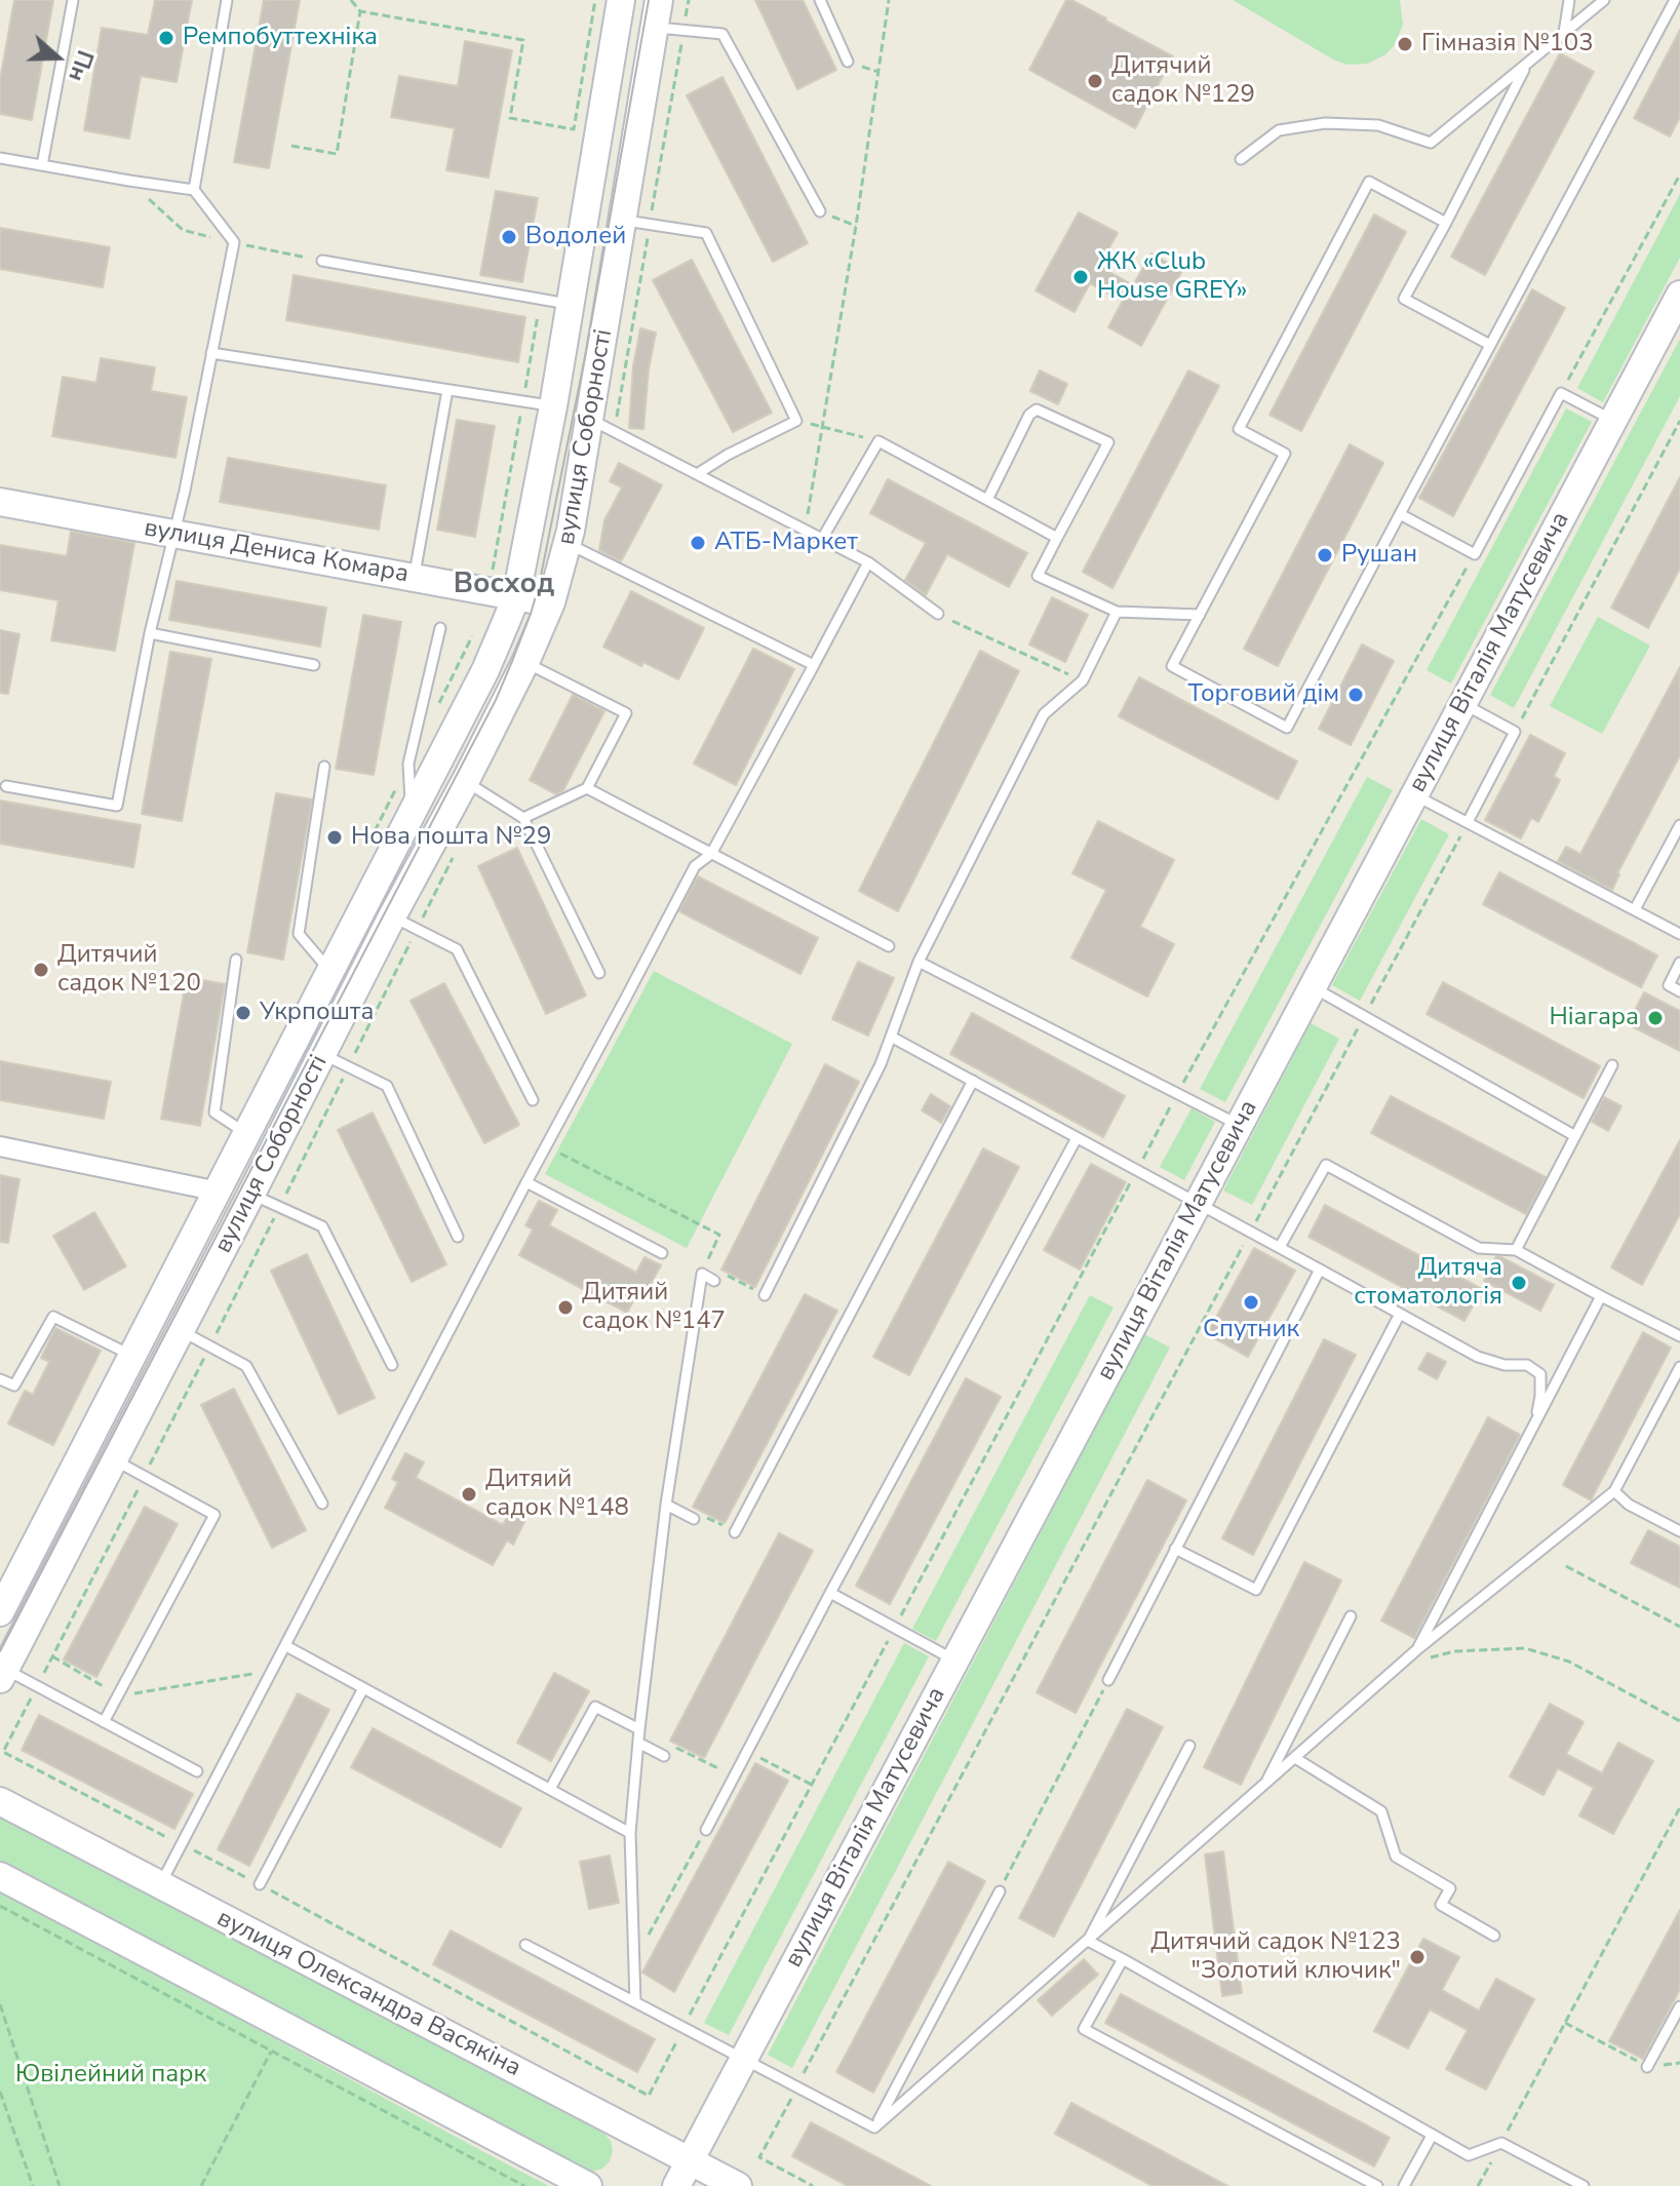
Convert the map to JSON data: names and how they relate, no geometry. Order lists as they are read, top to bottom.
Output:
{
  "streets": {
    "street": [
      "вулиця Соборності",
      "вулиця Дениса Комара",
      "вулиця Віталія Матусевича",
      "вулиця Олександра Васякіна"
    ]
  },
  "crossings": [
    ["вулиця Соборності", "вулиця Дениса Комара"],
    ["вулиця Віталія Матусевича", "вулиця Олександра Васякіна"]
  ],
  "districts": ["Восход"],
  "parks": ["Ювілейний парк"],
  "places": [
    "Ремпобуттехніка",
    "Гімназія №103",
    "Дитячий садок №129",
    "Водолей",
    "ЖК «Club House GREY»",
    "АТБ-Маркет",
    "Рушан",
    "Торговий дім",
    "Нова пошта №29",
    "Дитячий садок №120",
    "Укрпошта",
    "Ніагара",
    "Дитяча стоматологія",
    "Спутник",
    "Дитяий садок №147",
    "Дитяий садок №148",
    "Дитячий садок №123 \"Золотий ключик\""
  ],
  "north": "right"
}
